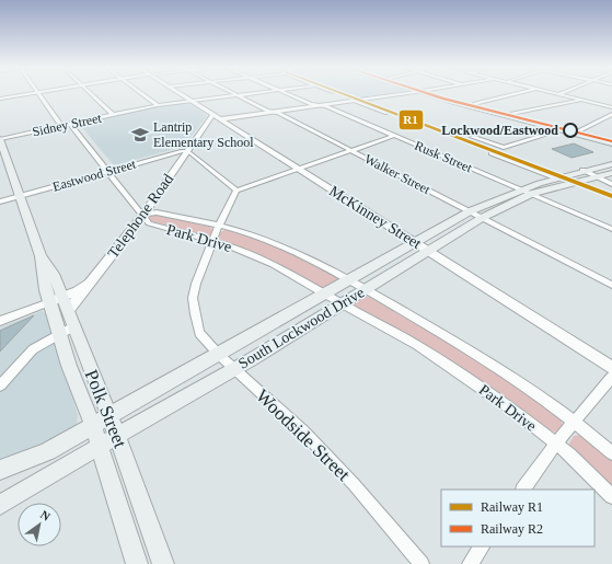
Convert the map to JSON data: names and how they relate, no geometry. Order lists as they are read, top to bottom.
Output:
{
  "streets": {
    "main road": ["South Lockwood Drive", "Polk Street"],
    "street": [
      "Sidney Street",
      "Rusk Street",
      "Walker Street",
      "Eastwood Street",
      "Telephone Road",
      "McKinney Street",
      "Park Drive",
      "Woodside Street"
    ]
  },
  "crossings": [
    ["Sidney Street", "Walker Street"],
    ["Sidney Street", "McKinney Street"],
    ["Sidney Street", "Polk Street"],
    ["Rusk Street", "South Lockwood Drive"],
    ["Walker Street", "South Lockwood Drive"],
    ["Eastwood Street", "Telephone Road"],
    ["Eastwood Street", "Polk Street"],
    ["Telephone Road", "McKinney Street"],
    ["Telephone Road", "Park Drive"],
    ["Telephone Road", "Polk Street"],
    ["McKinney Street", "South Lockwood Drive"],
    ["Park Drive", "South Lockwood Drive"],
    ["Park Drive", "Woodside Street"],
    ["South Lockwood Drive", "Polk Street"],
    ["South Lockwood Drive", "Woodside Street"]
  ],
  "places": {
    "other": ["Lockwood/Eastwood"],
    "school or university": ["Lantrip Elementary School"]
  },
  "lines": ["rail line R1", "rail line R2"],
  "legend": ["Railway R1", "Railway R2"],
  "north": "top right"
}
